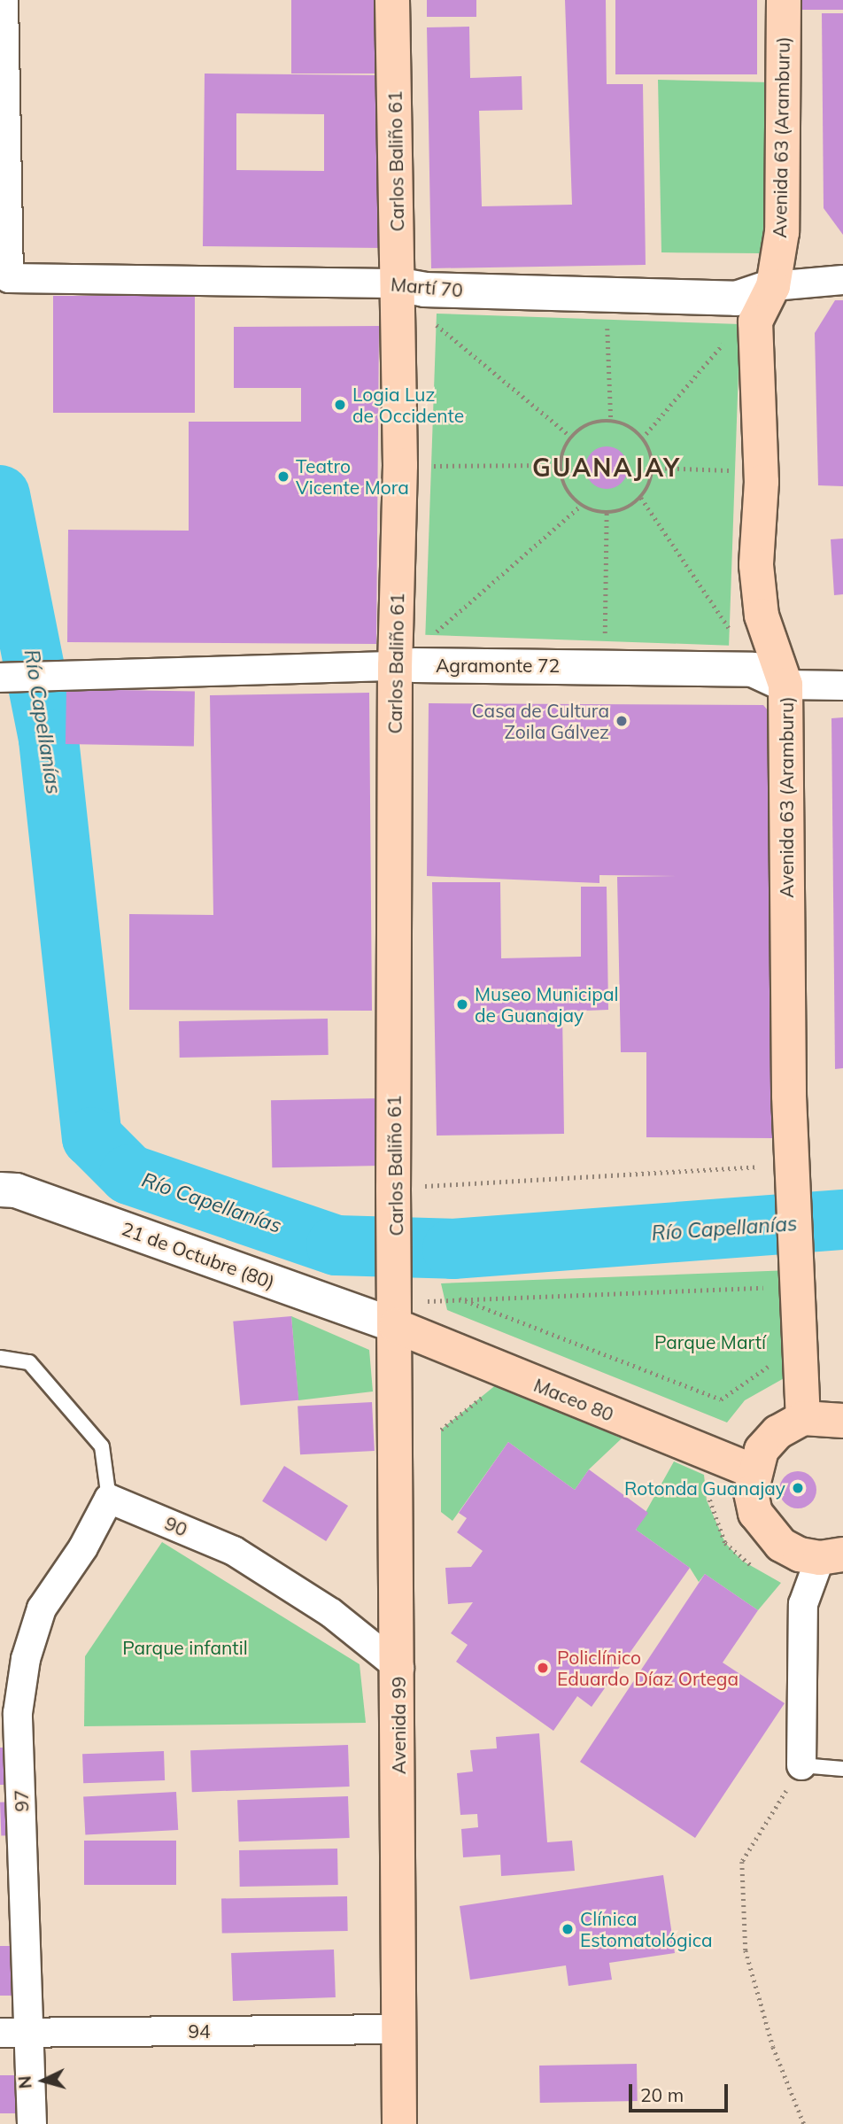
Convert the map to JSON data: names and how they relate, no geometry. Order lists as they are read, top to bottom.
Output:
{
  "streets": {
    "main road": [
      "Avenida 63 (Aramburu)",
      "Carlos Baliño 61",
      "Maceo 80",
      "Avenida 99"
    ],
    "street": [
      "Martí 70",
      "Agramonte 72",
      "21 de Octubre (80)",
      "90",
      "97",
      "94"
    ]
  },
  "crossings": [
    ["Avenida 63 (Aramburu)", "Martí 70"],
    ["Avenida 63 (Aramburu)", "Agramonte 72"],
    ["Carlos Baliño 61", "Martí 70"],
    ["Carlos Baliño 61", "Agramonte 72"],
    ["Carlos Baliño 61", "21 de Octubre (80)"],
    ["Carlos Baliño 61", "Maceo 80"],
    ["Carlos Baliño 61", "Avenida 99"],
    ["21 de Octubre (80)", "Maceo 80"],
    ["21 de Octubre (80)", "Avenida 99"],
    ["Maceo 80", "Avenida 99"],
    ["90", "Avenida 99"],
    ["90", "97"],
    ["Avenida 99", "94"],
    ["97", "94"]
  ],
  "districts": ["GUANAJAY"],
  "water": ["Río Capellanías"],
  "parks": ["Parque Martí", "Parque infantil"],
  "places": [
    "Logia Luz de Occidente",
    "Teatro Vicente Mora",
    "Casa de Cultura Zoila Gálvez",
    "Museo Municipal de Guanajay",
    "Rotonda Guanajay",
    "Policlínico Eduardo Díaz Ortega",
    "Clínica Estomatológica"
  ],
  "scale_bar": "20 m",
  "north": "left"
}
